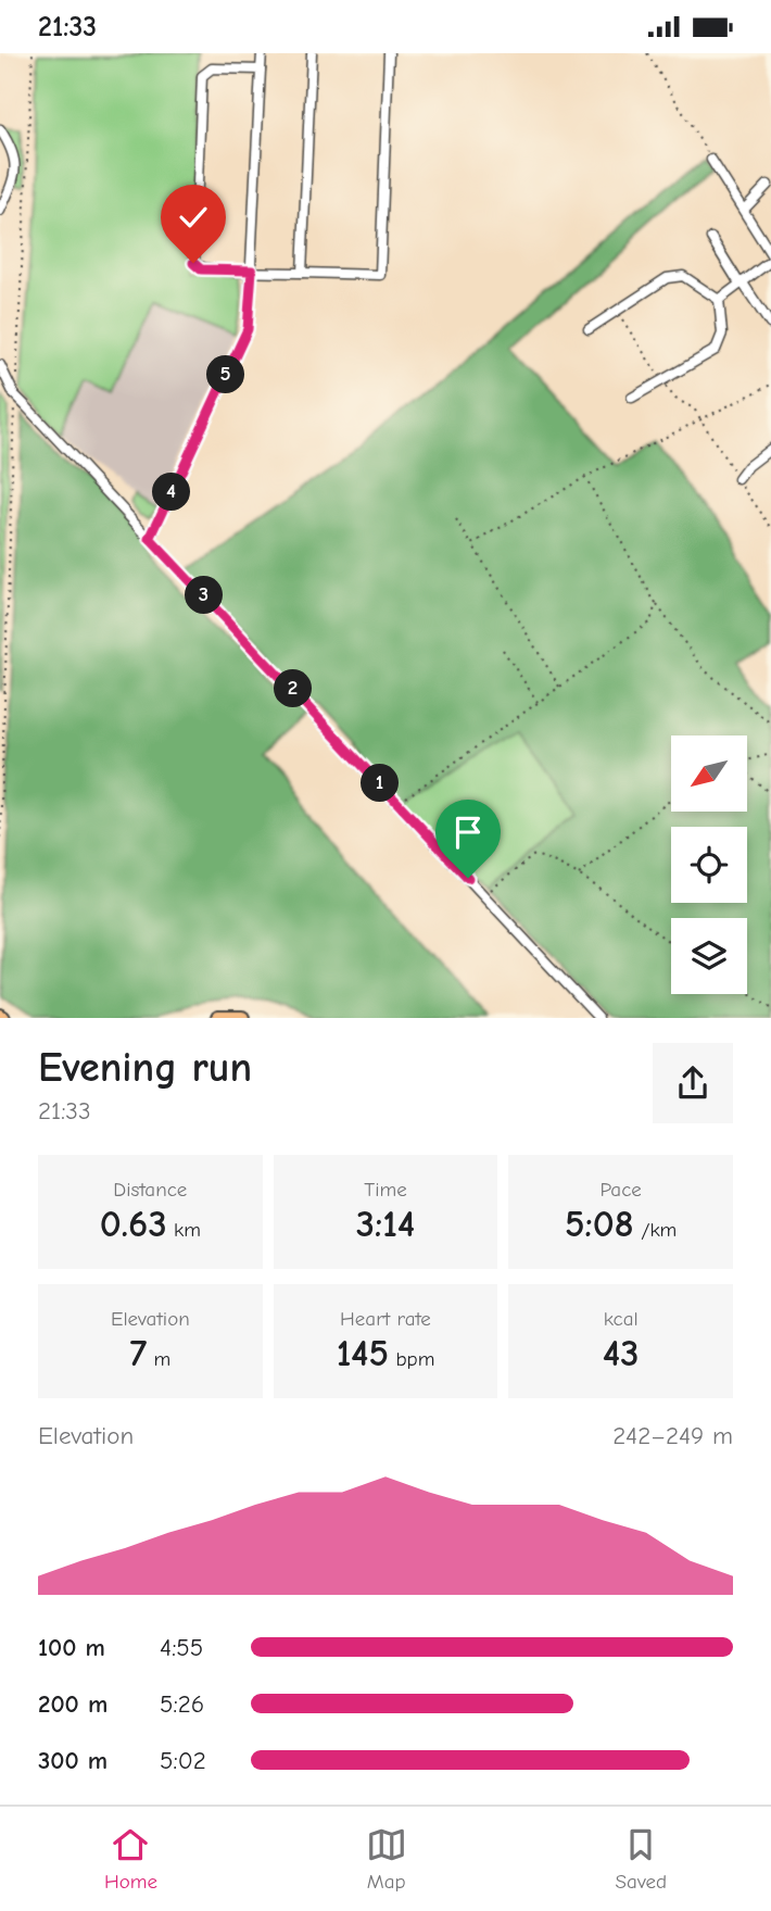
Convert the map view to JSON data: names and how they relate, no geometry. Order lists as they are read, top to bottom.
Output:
{
  "north": "bottom left",
  "page": {
    "status": "21:33",
    "pins": [
      "5",
      "4",
      "3",
      "2",
      "1"
    ],
    "heading": ["Evening run", "21:33"],
    "stats": [
      ["Distance", "0.63 km"],
      ["Time", "3:14"],
      ["Pace", "5:08 /km"],
      ["Elevation", "7 m"],
      ["Heart rate", "145 bpm"],
      ["kcal", "43"]
    ],
    "chart": ["Elevation", "242–249 m"],
    "list": [
      {
        "name": "100 m",
        "note": "4:55"
      },
      {
        "name": "200 m",
        "note": "5:26"
      },
      {
        "name": "300 m",
        "note": "5:02"
      }
    ],
    "tabs": ["Home", "Map", "Saved"]
  }
}
